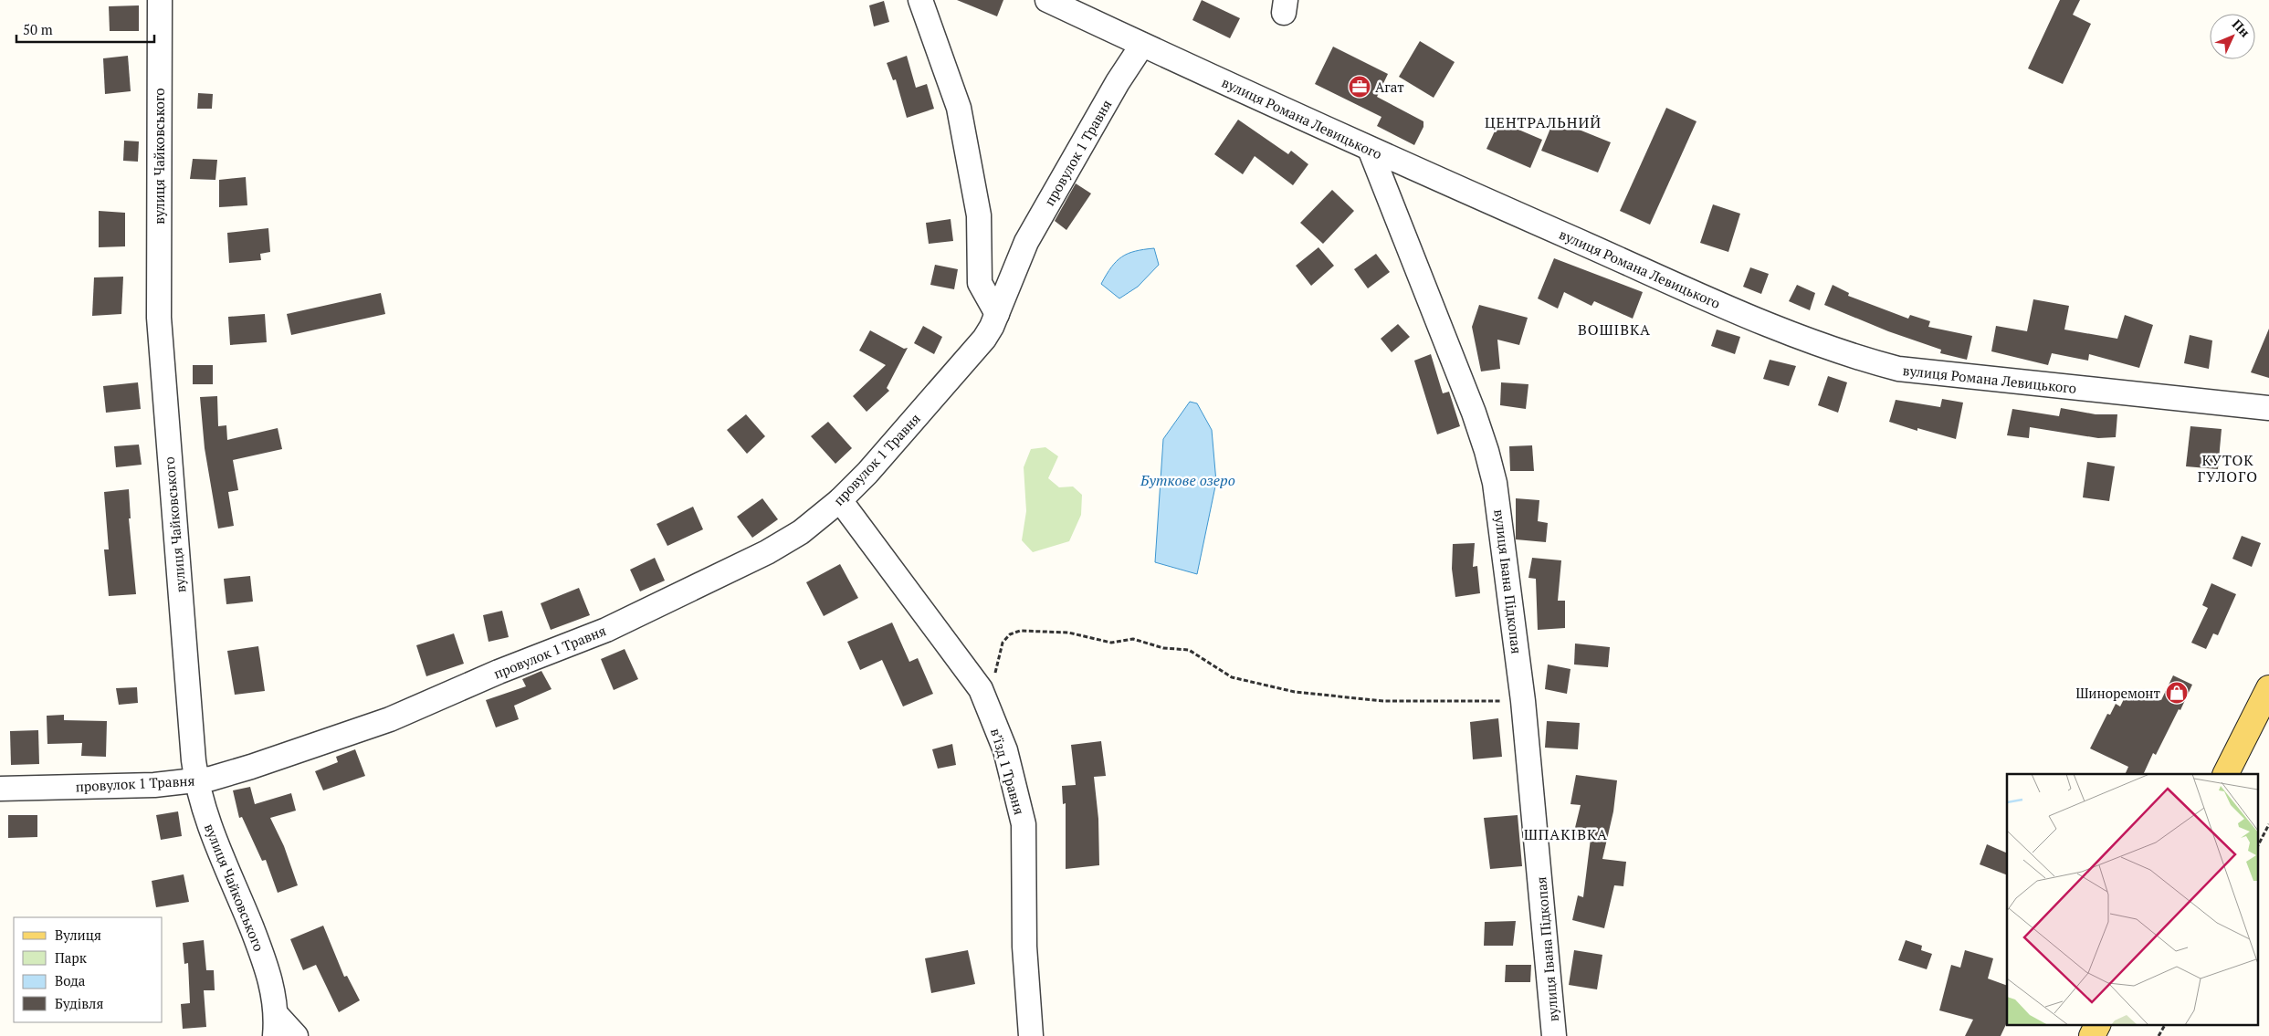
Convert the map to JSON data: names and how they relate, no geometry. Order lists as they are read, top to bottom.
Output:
{
  "streets": {
    "street": [
      "вулиця Романа Левицького",
      "провулок 1 Травня",
      "вулиця Чайковського",
      "вулиця Івана Підкопая",
      "в’їзд 1 Травня"
    ]
  },
  "crossings": [
    ["вулиця Романа Левицького", "провулок 1 Травня"],
    ["вулиця Романа Левицького", "вулиця Івана Підкопая"],
    ["провулок 1 Травня", "вулиця Чайковського"],
    ["провулок 1 Травня", "в’їзд 1 Травня"]
  ],
  "districts": [
    "ЦЕНТРАЛЬНИЙ",
    "ВОШІВКА",
    "КУТОК ГУЛОГО",
    "ШПАКІВКА"
  ],
  "water": ["Буткове озеро"],
  "places": {
    "office": ["Агат"],
    "shop": ["Шиноремонт"]
  },
  "legend": [
    "Вулиця",
    "Парк",
    "Вода",
    "Будівля"
  ],
  "scale_bar": "50 m",
  "north": "top right"
}
